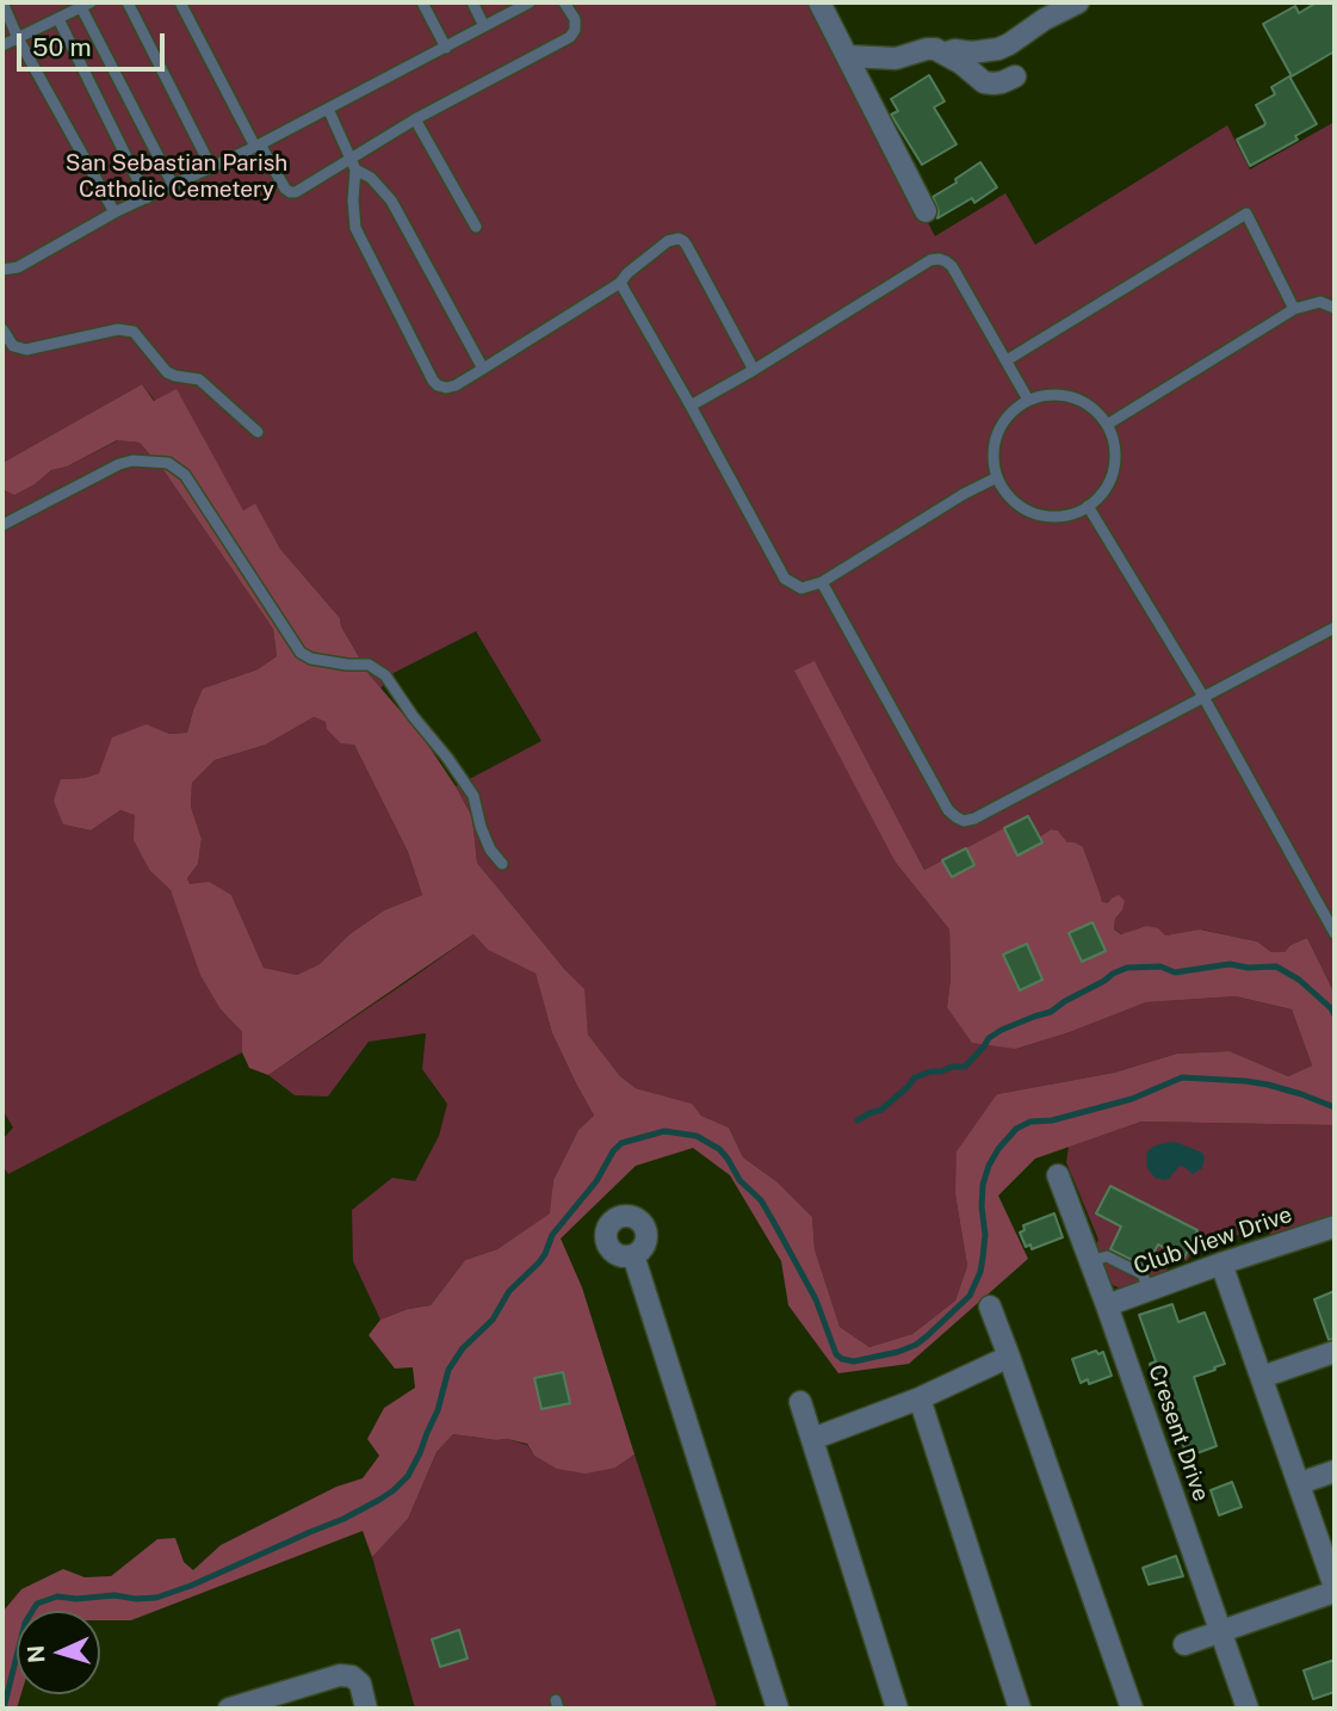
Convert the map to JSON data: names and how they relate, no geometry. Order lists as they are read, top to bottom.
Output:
{
  "streets": {
    "street": ["Club View Drive", "Cresent Drive"]
  },
  "crossings": [
    ["Club View Drive", "Cresent Drive"]
  ],
  "parks": ["San Sebastian Parish Catholic Cemetery"],
  "scale_bar": "50 m",
  "north": "left"
}
